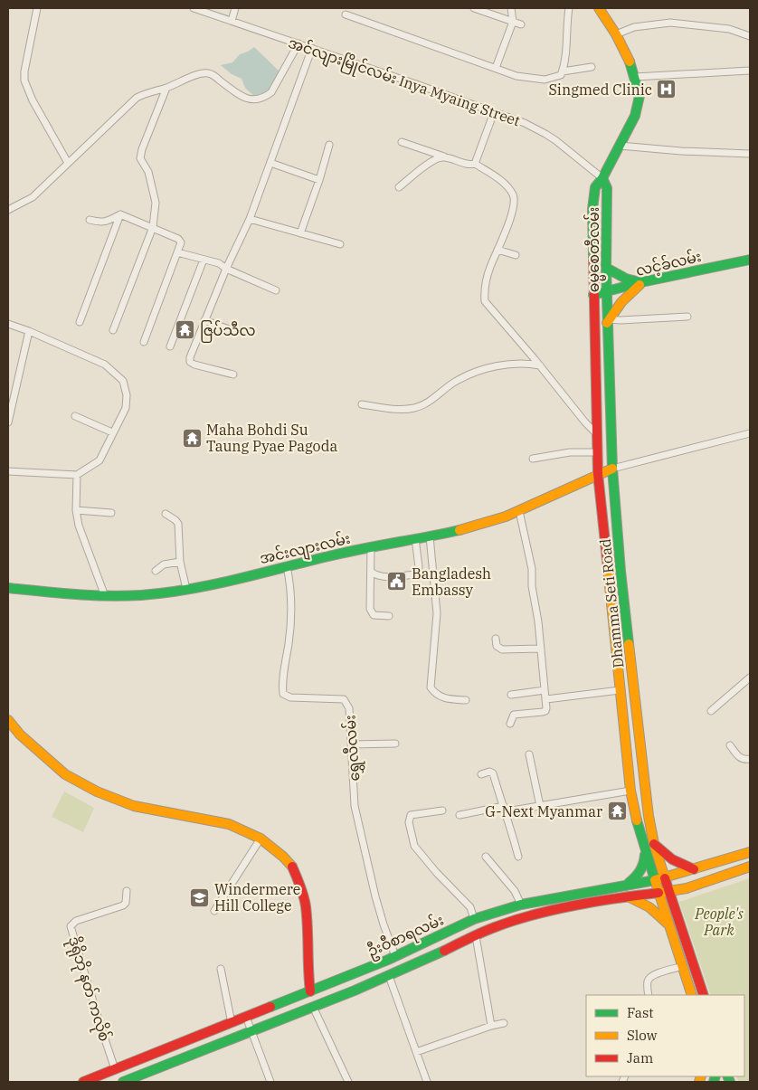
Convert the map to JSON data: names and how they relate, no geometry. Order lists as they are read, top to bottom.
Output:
{
  "streets": {
    "main road": [
      "ဓမ္မစေတီလမ်း",
      "လင့်ခ်လမ်း",
      "အင်းလျားလမ်း",
      "Dhamma Seti Road",
      "ဦးဝီစာရလမ်း"
    ],
    "street": ["အင်လျားမြိုင်လမ်း Inya Myaing Street", "ရွှေလီလမ်း", "ဒိုရိုဘို နတ် ကလိုစ်"]
  },
  "crossings": [
    ["အင်လျားမြိုင်လမ်း Inya Myaing Street", "ဓမ္မစေတီလမ်း"],
    ["ဓမ္မစေတီလမ်း", "လင့်ခ်လမ်း"],
    ["ဓမ္မစေတီလမ်း", "Dhamma Seti Road"],
    ["လင့်ခ်လမ်း", "Dhamma Seti Road"],
    ["အင်းလျားလမ်း", "Dhamma Seti Road"],
    ["အင်းလျားလမ်း", "ရွှေလီလမ်း"],
    ["Dhamma Seti Road", "ဦးဝီစာရလမ်း"],
    ["ရွှေလီလမ်း", "ဦးဝီစာရလမ်း"],
    ["ဦးဝီစာရလမ်း", "ဒိုရိုဘို နတ် ကလိုစ်"]
  ],
  "parks": ["People's Park"],
  "places": {
    "hospital": ["Singmed Clinic"],
    "temple": ["ဇြပ်သီလ", "Maha Bohdi Su Taung Pyae Pagoda", "G-Next Myanmar"],
    "public building": ["Bangladesh Embassy"],
    "school or university": ["Windermere Hill College"]
  },
  "legend": ["Fast", "Slow", "Jam"]
}
